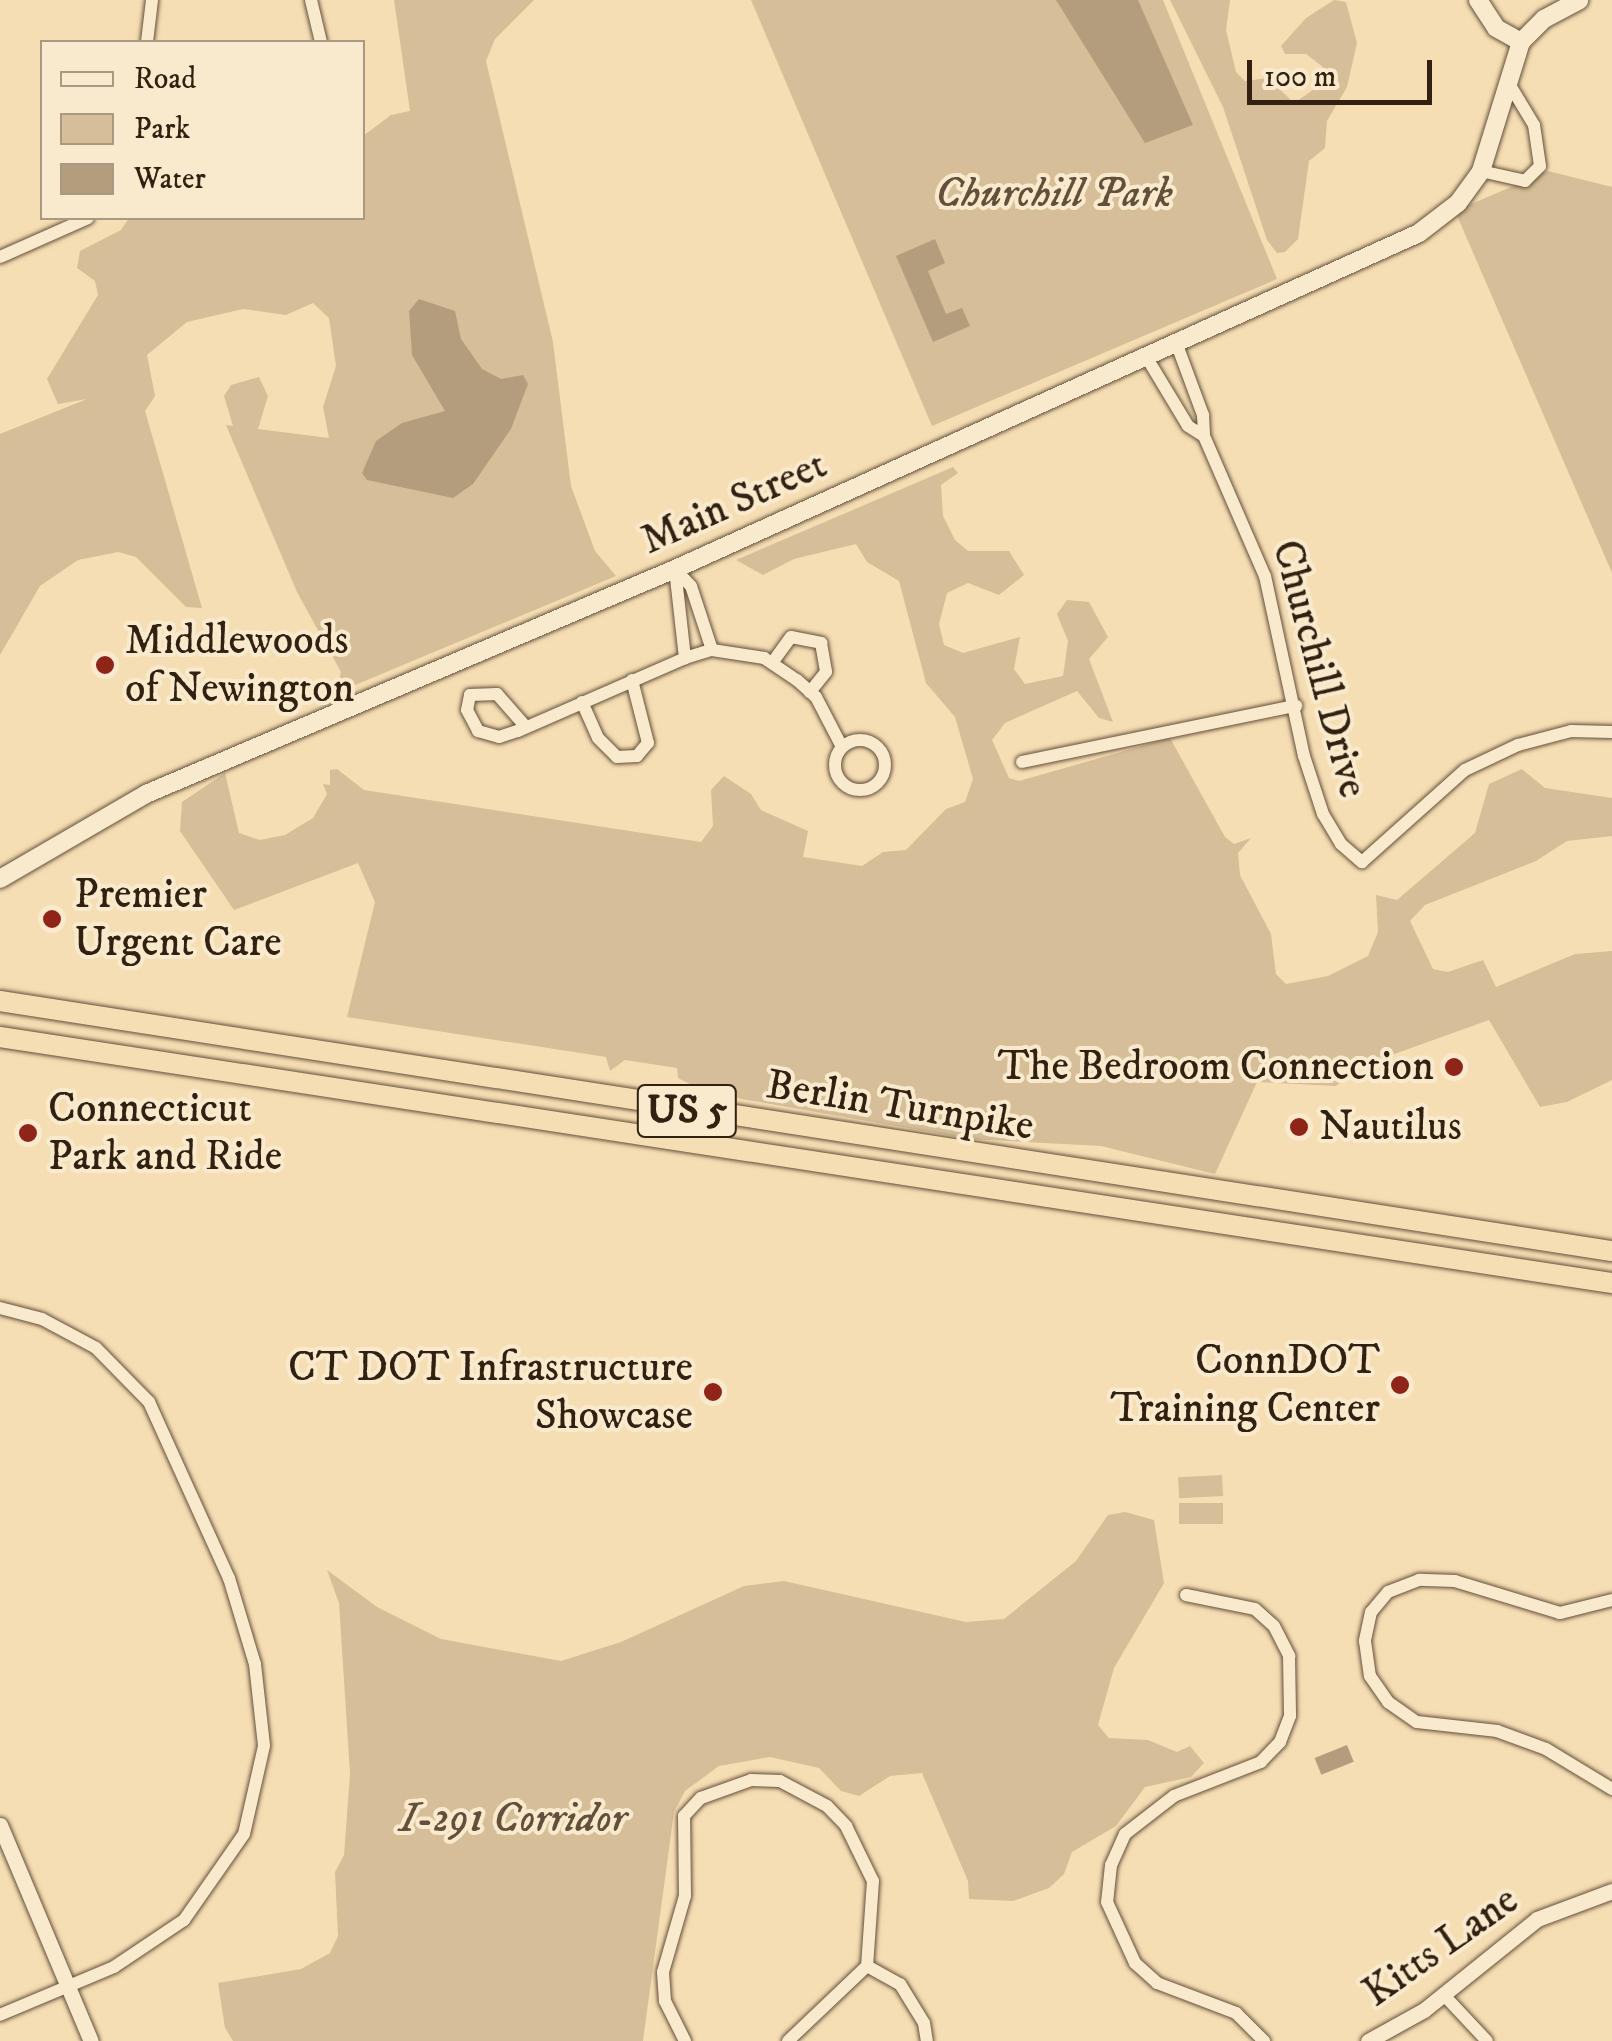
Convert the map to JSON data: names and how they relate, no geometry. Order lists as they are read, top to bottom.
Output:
{
  "streets": {
    "highway": ["Berlin Turnpike", "US 5"],
    "main road": ["Main Street"],
    "street": ["Churchill Drive", "Kitts Lane"]
  },
  "crossings": [
    ["Main Street", "Churchill Drive"]
  ],
  "parks": ["Churchill Park", "I-291 Corridor"],
  "places": [
    "Middlewoods of Newington",
    "Premier Urgent Care",
    "The Bedroom Connection",
    "Nautilus",
    "Connecticut Park and Ride",
    "ConnDOT Training Center",
    "CT DOT Infrastructure Showcase"
  ],
  "legend": ["Road", "Park", "Water"],
  "scale_bar": "100 m"
}
